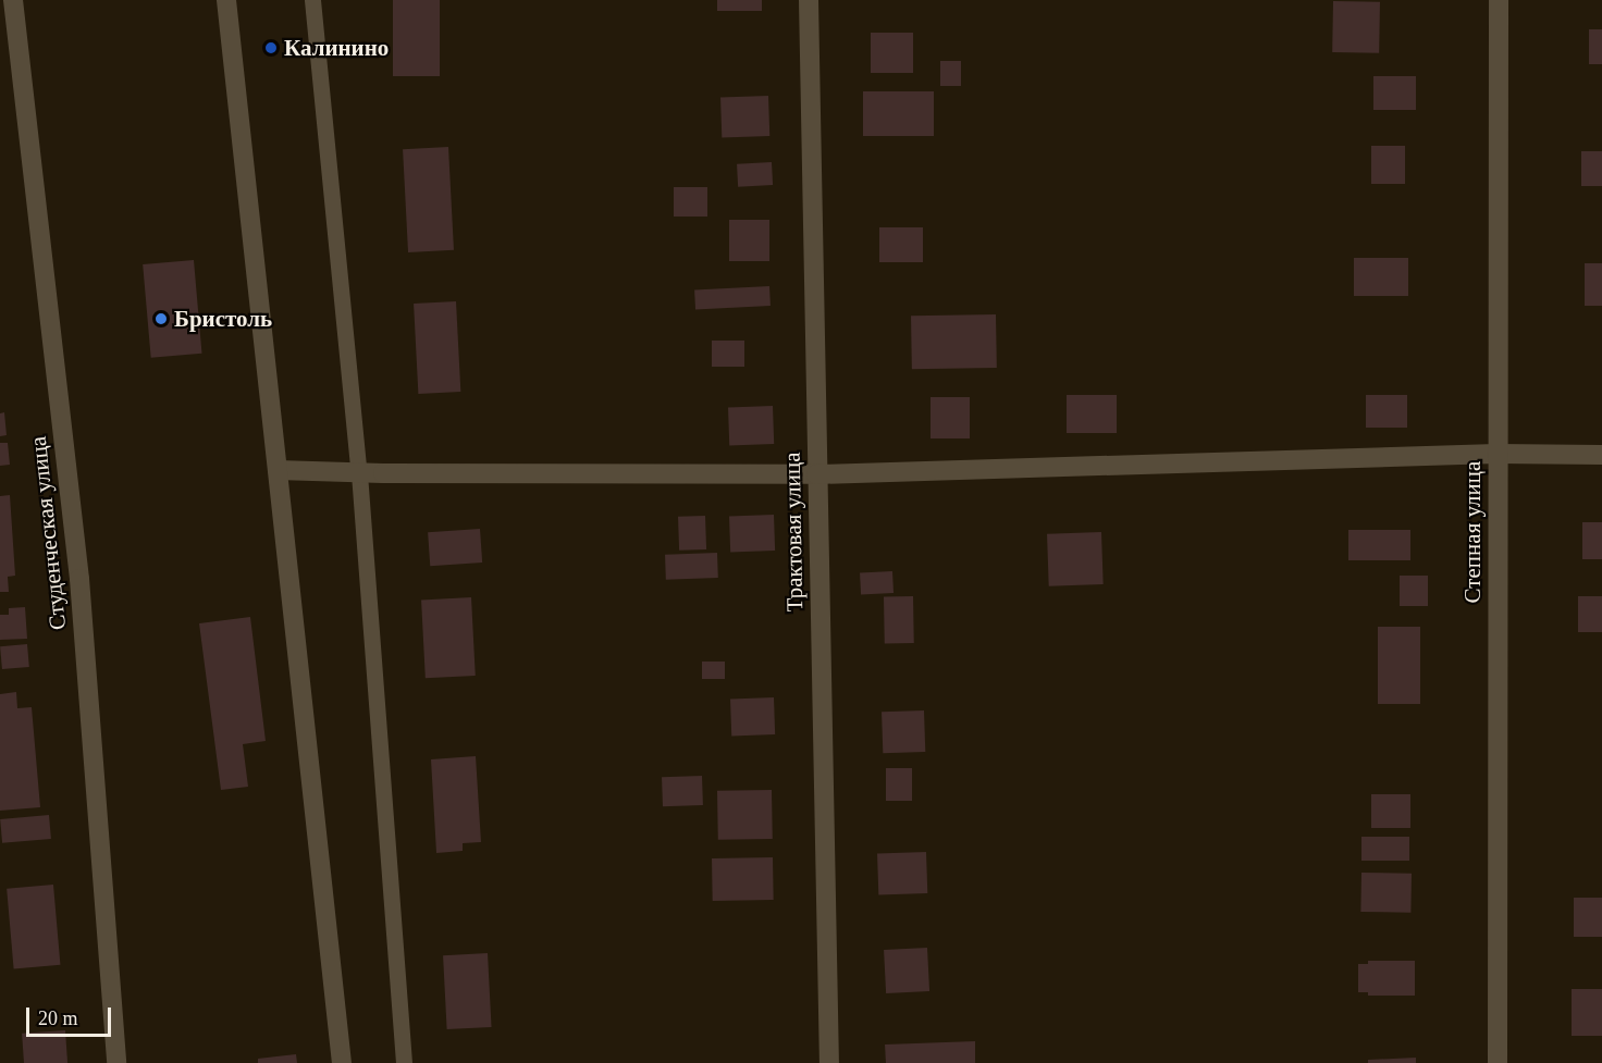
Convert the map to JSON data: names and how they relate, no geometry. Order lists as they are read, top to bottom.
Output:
{
  "streets": {
    "street": ["Трактовая улица", "Степная улица", "Студенческая улица"]
  },
  "places": ["Калинино", "Бристоль"],
  "scale_bar": "20 m"
}
